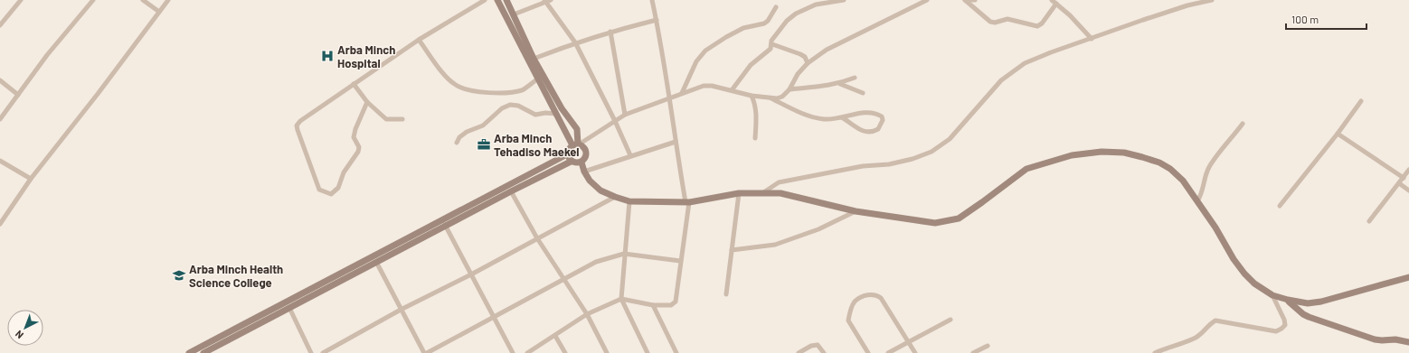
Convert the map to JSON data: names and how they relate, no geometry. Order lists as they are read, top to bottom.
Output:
{
  "places": {
    "hospital": ["Arba Minch Hospital"],
    "office": ["Arba Minch Tehadiso Maekel"],
    "school or university": ["Arba Minch Health Science College"]
  },
  "scale_bar": "100 m",
  "north": "bottom left"
}
